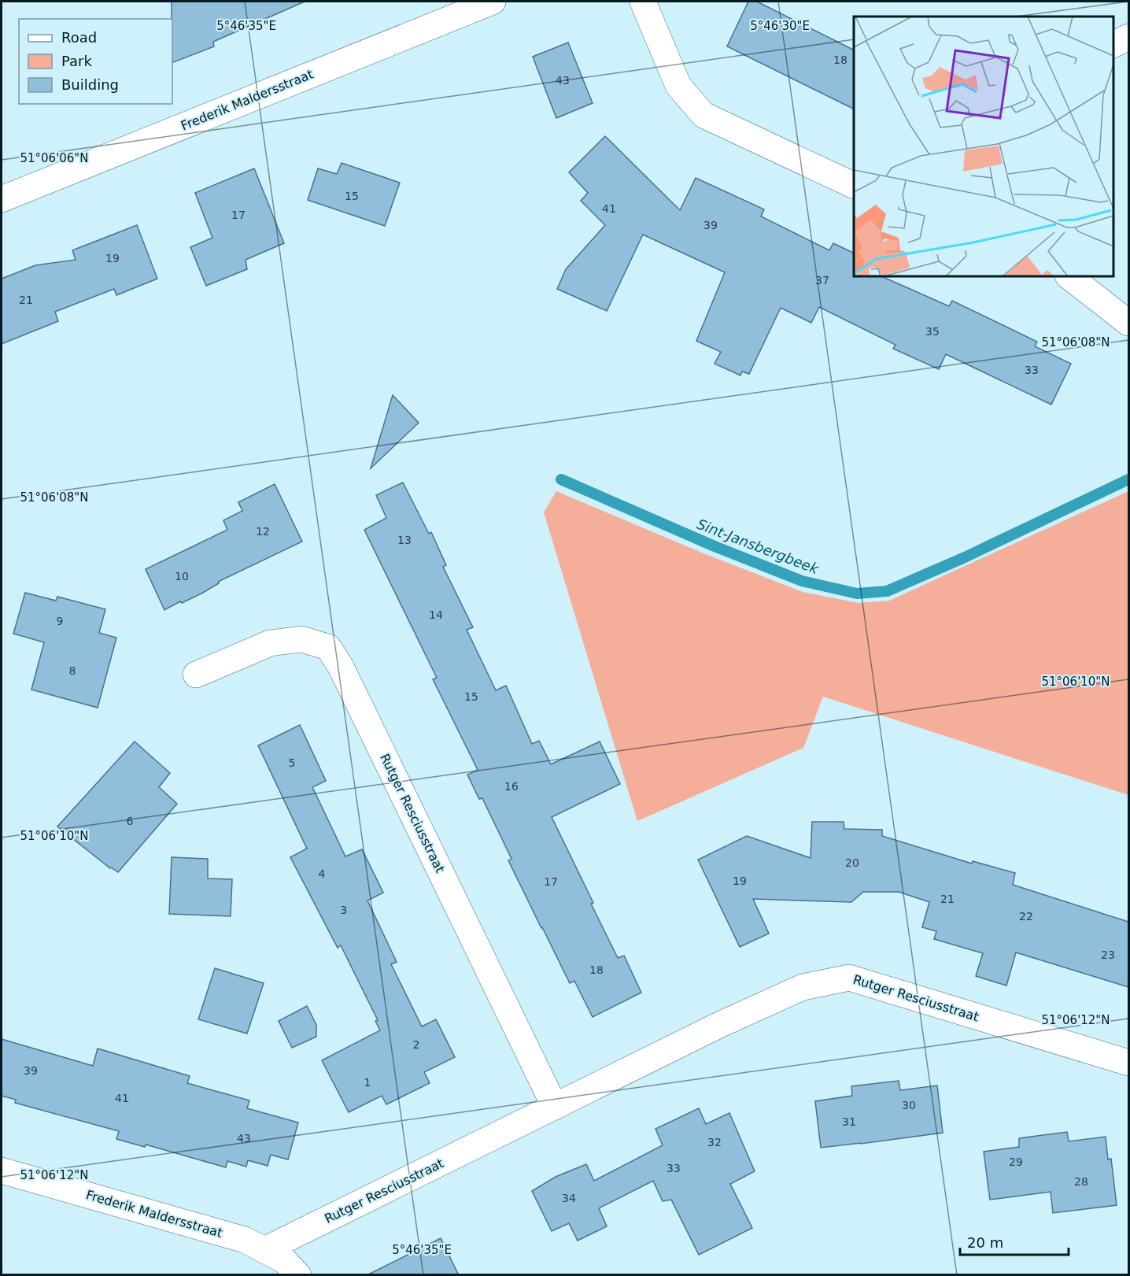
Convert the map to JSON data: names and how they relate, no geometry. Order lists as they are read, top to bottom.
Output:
{
  "streets": {
    "street": ["Frederik Maldersstraat", "Rutger Resciusstraat"]
  },
  "crossings": [
    ["Frederik Maldersstraat", "Rutger Resciusstraat"]
  ],
  "water": ["Sint-Jansbergbeek"],
  "house_numbers": [
    "18",
    "43",
    "15",
    "41",
    "17",
    "39",
    "19",
    "37",
    "21",
    "35",
    "33",
    "12",
    "13",
    "10",
    "14",
    "9",
    "8",
    "15",
    "5",
    "16",
    "6",
    "20",
    "4",
    "19",
    "17",
    "21",
    "3",
    "22",
    "23",
    "18",
    "2",
    "39",
    "1",
    "41",
    "30",
    "31",
    "43",
    "32",
    "29",
    "33",
    "28",
    "34"
  ],
  "legend": ["Road", "Park", "Building"],
  "scale_bar": "20 m",
  "coordinates": [
    "5°46'35\"E",
    "5°46'30\"E",
    "51°06'06\"N",
    "51°06'08\"N",
    "51°06'10\"N",
    "51°06'12\"N"
  ]
}
